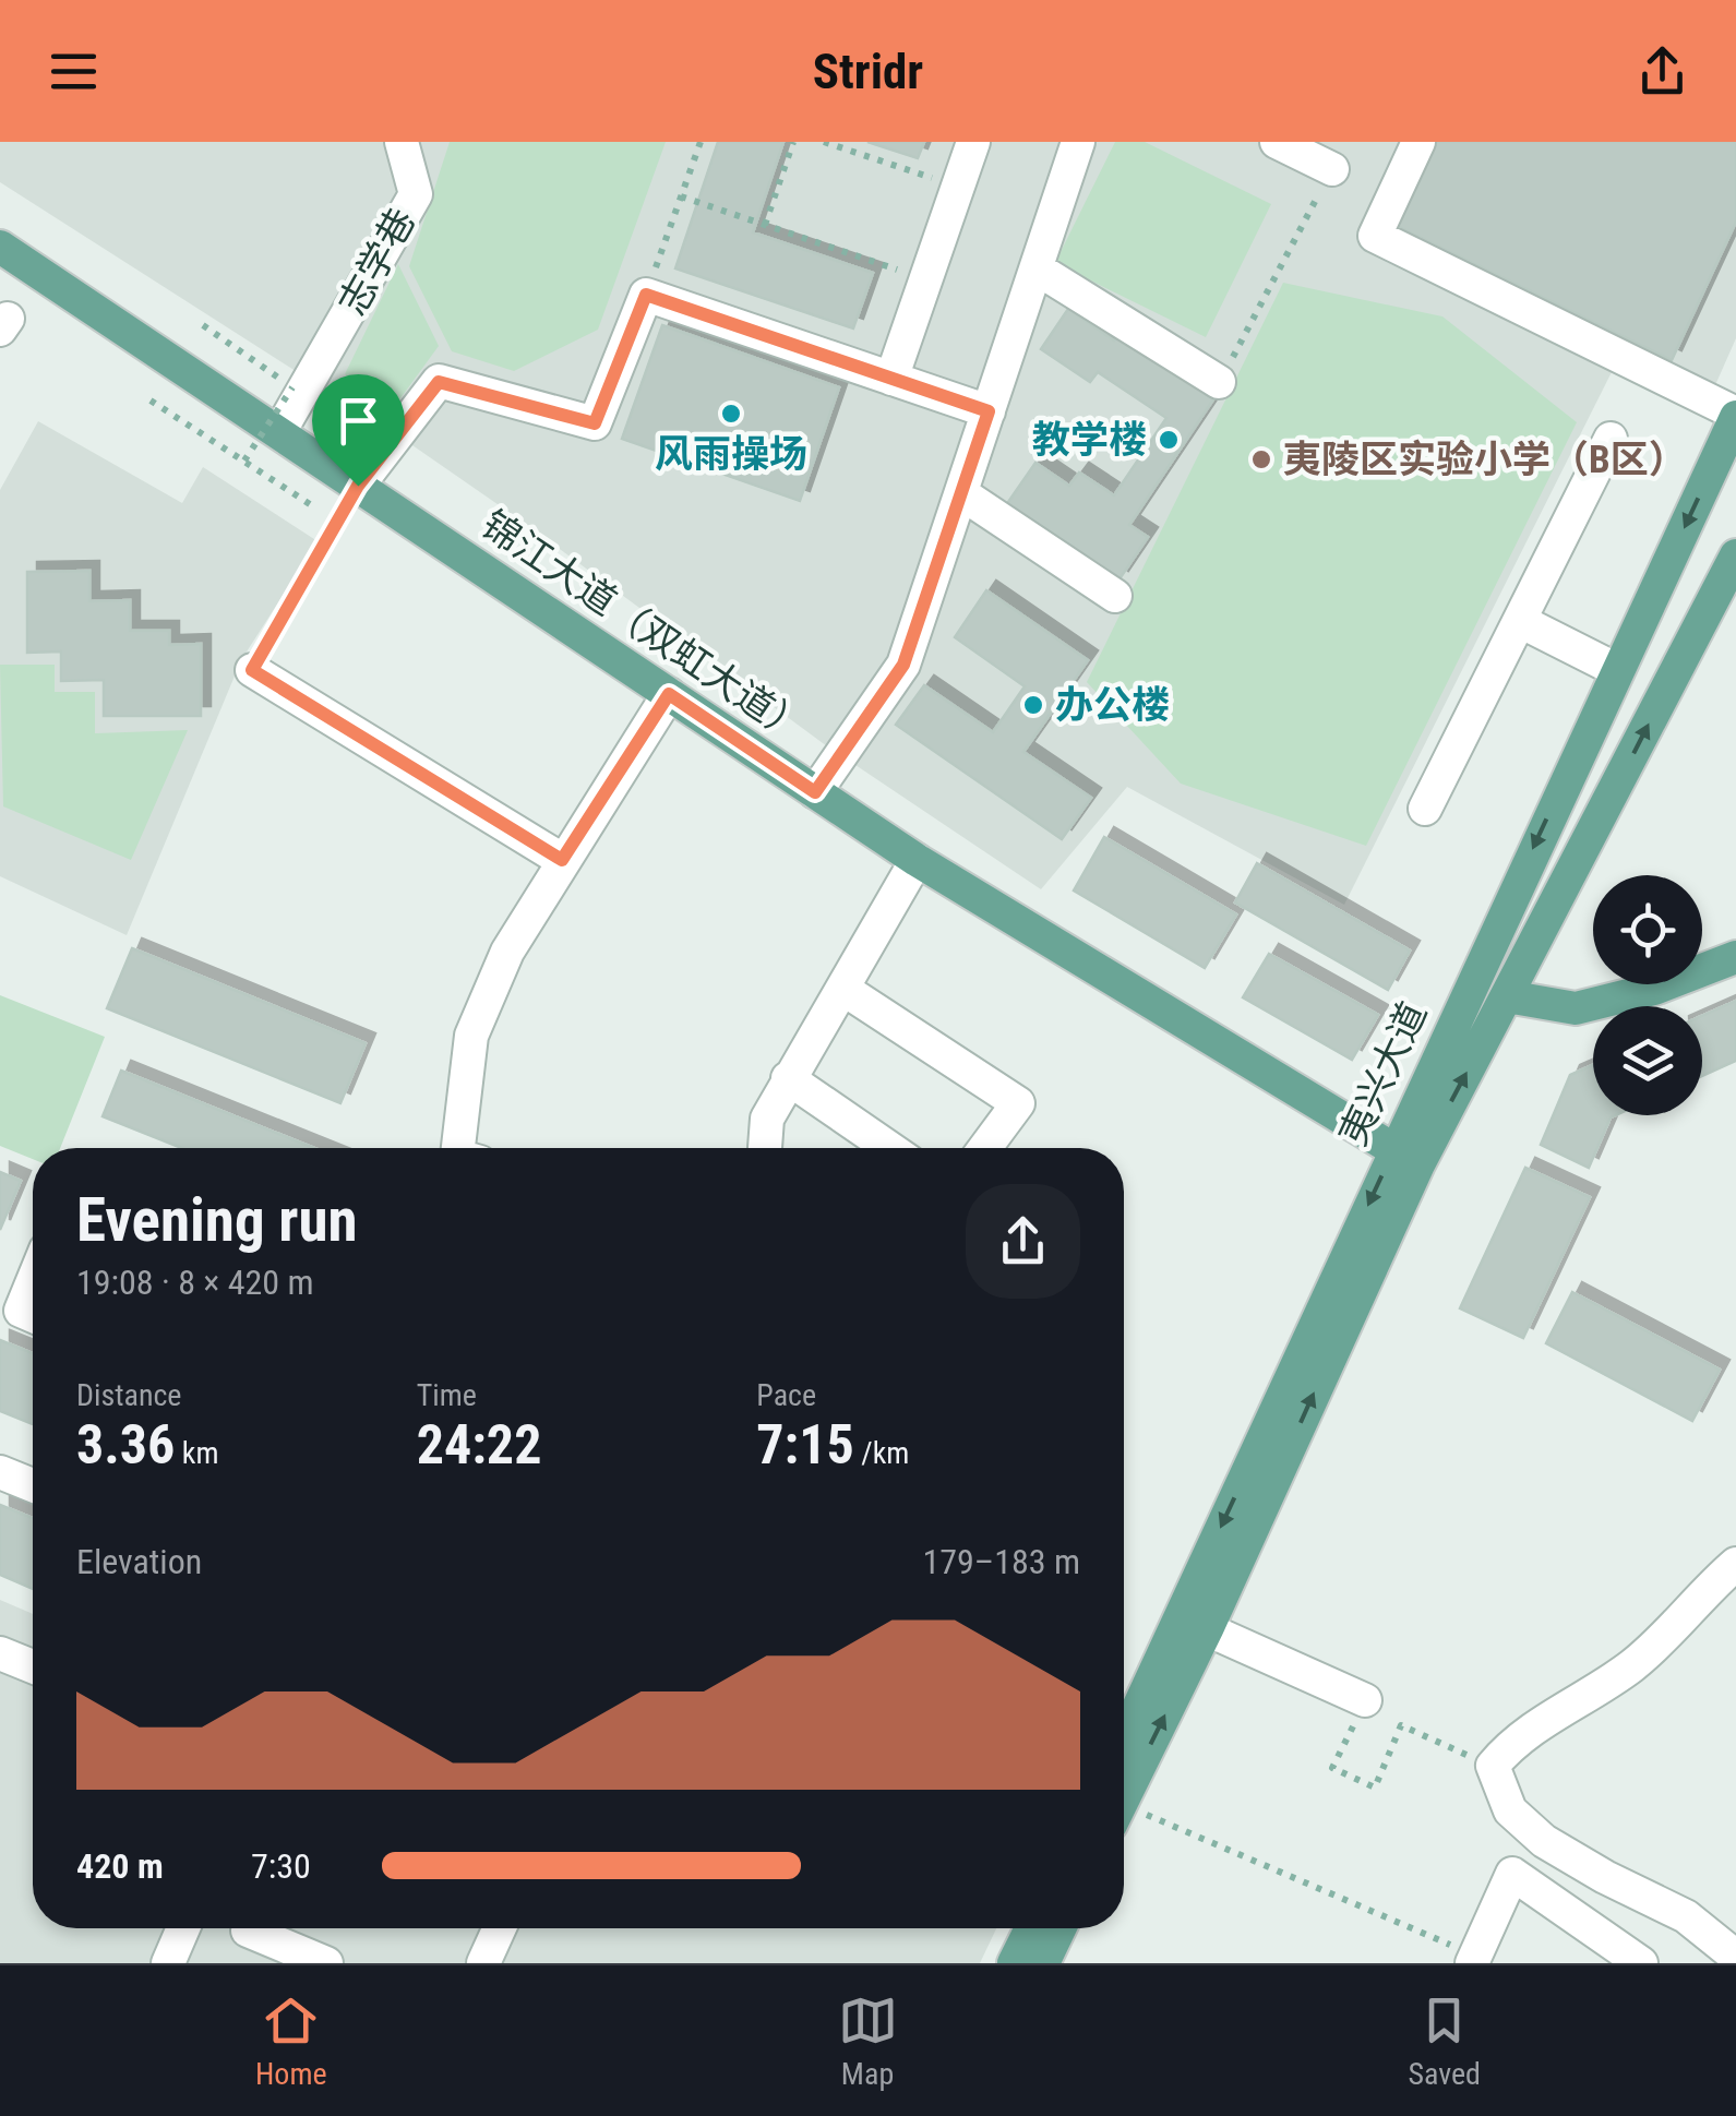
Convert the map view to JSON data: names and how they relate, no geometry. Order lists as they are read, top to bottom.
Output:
{
  "streets": {
    "main road": ["锦江大道（双虹大道）", "夷兴大道"],
    "lane": ["志学巷"]
  },
  "crossings": [
    ["志学巷", "锦江大道（双虹大道）"],
    ["锦江大道（双虹大道）", "夷兴大道"]
  ],
  "places": [
    "风雨操场",
    "教学楼",
    "夷陵区实验小学（B区）",
    "办公楼"
  ],
  "page": {
    "header": "Stridr",
    "heading": ["Evening run", "19:08 · 8 × 420 m"],
    "stats": [
      ["Distance", "3.36 km"],
      ["Time", "24:22"],
      ["Pace", "7:15 /km"]
    ],
    "chart": ["Elevation", "179–183 m"],
    "list": [
      {
        "name": "420 m",
        "note": "7:30"
      }
    ],
    "tabs": ["Home", "Map", "Saved"]
  }
}
